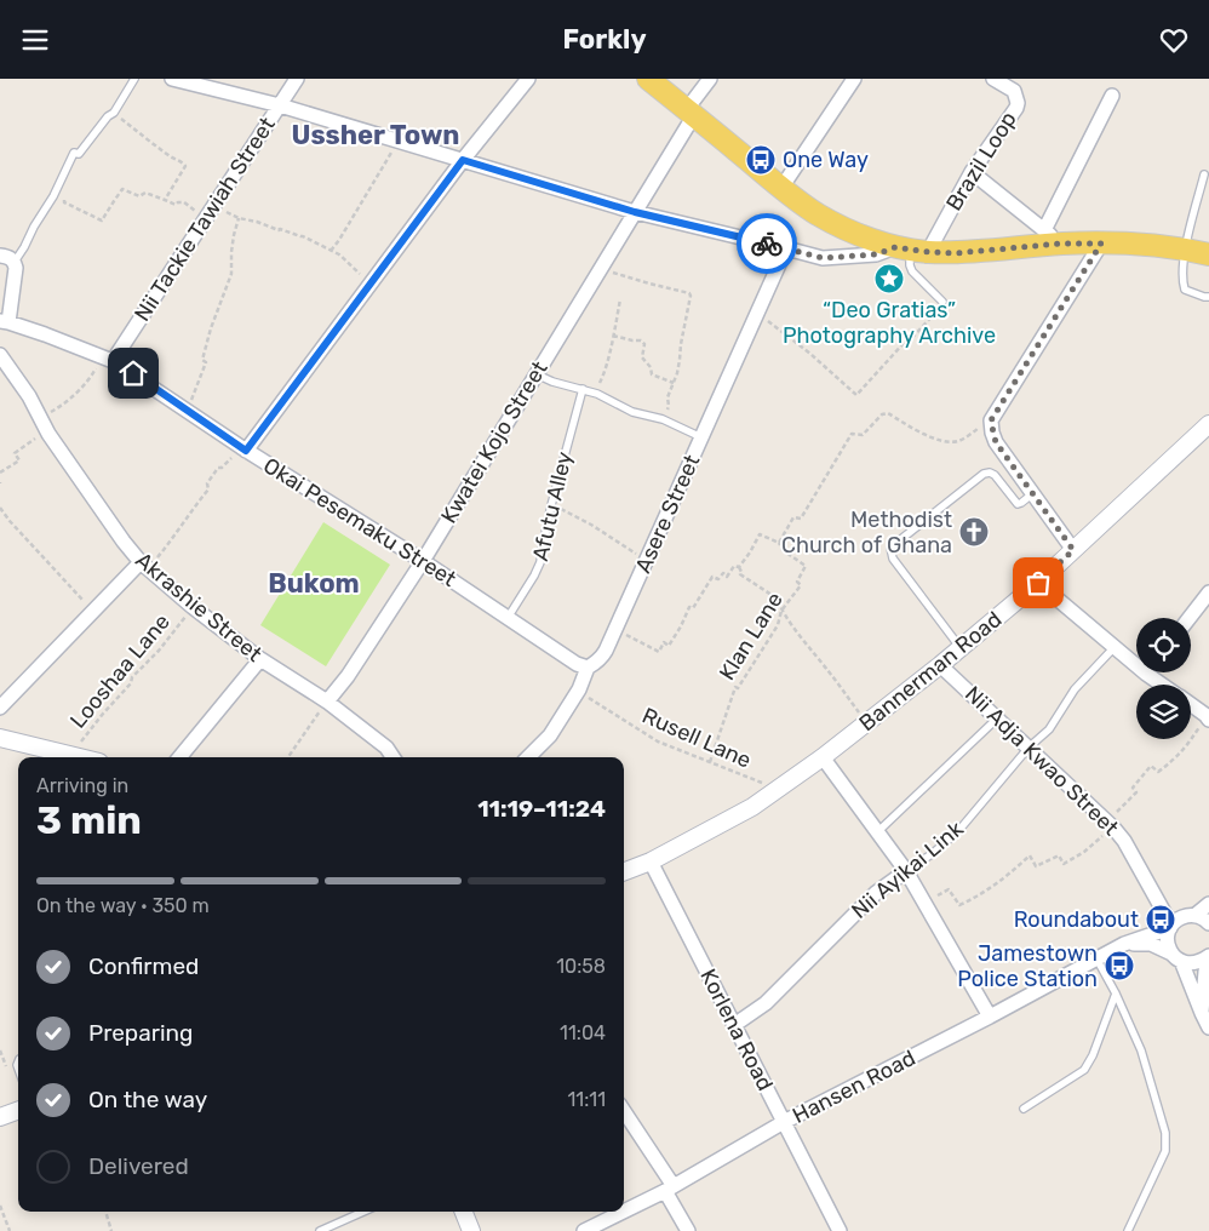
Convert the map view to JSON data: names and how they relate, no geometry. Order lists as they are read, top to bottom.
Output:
{
  "streets": {
    "street": [
      "Brazil Loop",
      "Nii Tackie Tawiah Street",
      "Kwatei Kojo Street",
      "Asere Street",
      "Okai Pesemaku Street",
      "Akrashie Street",
      "Bannerman Road",
      "Nii Adja Kwao Street",
      "Nii Ayikai Link",
      "Korlena Road",
      "Hansen Road"
    ],
    "lane": ["Afutu Alley"],
    "path": ["Klan Lane", "Looshaa Lane", "Rusell Lane"]
  },
  "crossings": [
    ["Nii Tackie Tawiah Street", "Okai Pesemaku Street"],
    ["Kwatei Kojo Street", "Okai Pesemaku Street"],
    ["Kwatei Kojo Street", "Akrashie Street"],
    ["Afutu Alley", "Okai Pesemaku Street"],
    ["Asere Street", "Okai Pesemaku Street"],
    ["Asere Street", "Rusell Lane"],
    ["Akrashie Street", "Looshaa Lane"],
    ["Klan Lane", "Rusell Lane"],
    ["Bannerman Road", "Rusell Lane"],
    ["Bannerman Road", "Nii Adja Kwao Street"],
    ["Bannerman Road", "Korlena Road"],
    ["Nii Adja Kwao Street", "Nii Ayikai Link"],
    ["Nii Adja Kwao Street", "Hansen Road"],
    ["Nii Ayikai Link", "Korlena Road"],
    ["Korlena Road", "Hansen Road"]
  ],
  "districts": ["Ussher Town", "Bukom"],
  "places": {
    "bus stop": ["One Way", "Roundabout", "Jamestown Police Station"],
    "place": ["“Deo Gratias” Photography Archive"],
    "church": ["Methodist Church of Ghana"]
  },
  "page": {
    "header": "Forkly",
    "heading": ["3 min", "Arriving in", "11:19–11:24"],
    "bar": "On the way · 350 m",
    "list": [
      ["Confirmed", "10:58"],
      ["Preparing", "11:04"],
      ["On the way", "11:11"],
      "Delivered"
    ]
  }
}
